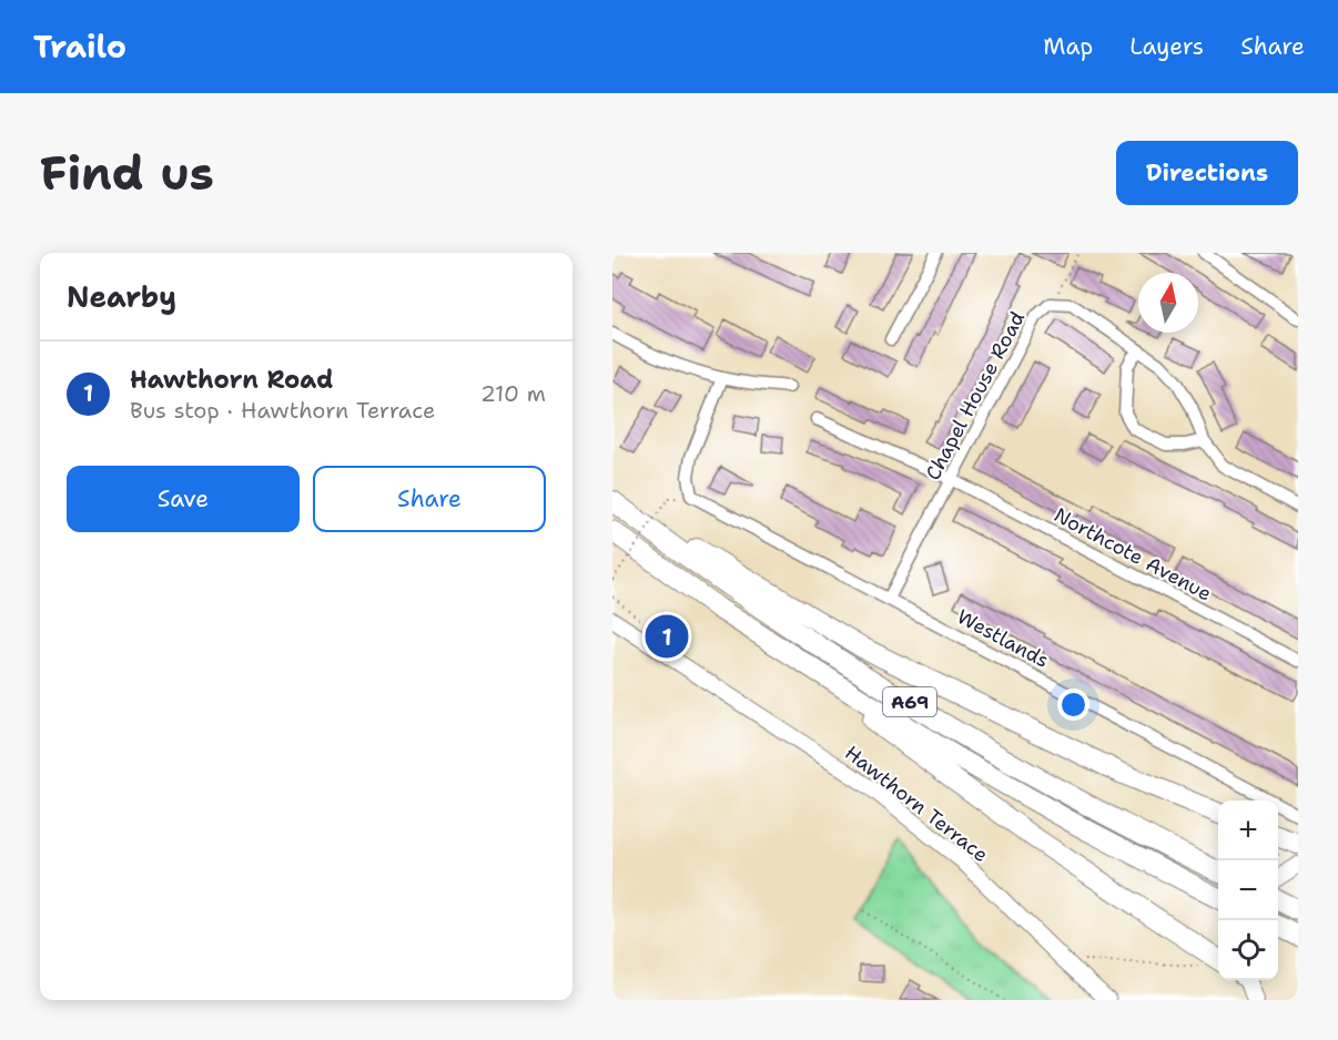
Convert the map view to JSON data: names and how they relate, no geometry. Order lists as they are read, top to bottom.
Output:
{
  "streets": {
    "highway": ["A69"],
    "main road": ["Hawthorn Terrace"],
    "street": ["Chapel House Road", "Northcote Avenue", "Westlands"]
  },
  "crossings": [
    ["Chapel House Road", "Northcote Avenue"],
    ["Chapel House Road", "Westlands"]
  ],
  "north": "top",
  "page": {
    "header": "Trailo",
    "nav": ["Map", "Layers", "Share"],
    "buttons": [
      "Directions",
      ["Save", "Share"]
    ],
    "title": "Find us",
    "heading": "Nearby",
    "list": [
      {
        "mark": "1",
        "name": "Hawthorn Road",
        "note": "Bus stop · Hawthorn Terrace",
        "value": "210 m"
      }
    ],
    "pins": "1",
    "map_buttons": ["+", "−"]
  }
}
